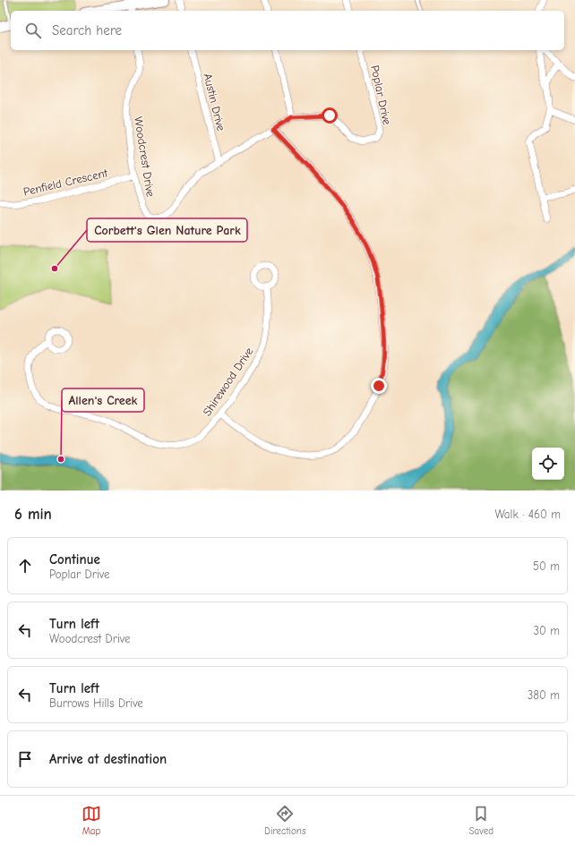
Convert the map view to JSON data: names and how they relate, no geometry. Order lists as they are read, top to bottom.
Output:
{
  "streets": {
    "street": [
      "Poplar Drive",
      "Austin Drive",
      "Woodcrest Drive",
      "Penfield Crescent",
      "Shirewood Drive"
    ]
  },
  "crossings": [
    ["Poplar Drive", "Woodcrest Drive"],
    ["Austin Drive", "Woodcrest Drive"],
    ["Woodcrest Drive", "Penfield Crescent"]
  ],
  "places": ["Corbett's Glen Nature Park", "Allen's Creek"],
  "page": {
    "search": "Search here",
    "heading": ["6 min", "Walk · 460 m"],
    "list": [
      ["Continue", "Poplar Drive", "50 m"],
      ["Turn left", "Woodcrest Drive", "30 m"],
      ["Turn left", "Burrows Hills Drive", "380 m"],
      "Arrive at destination"
    ],
    "nav": ["Map", "Directions", "Saved"]
  }
}
